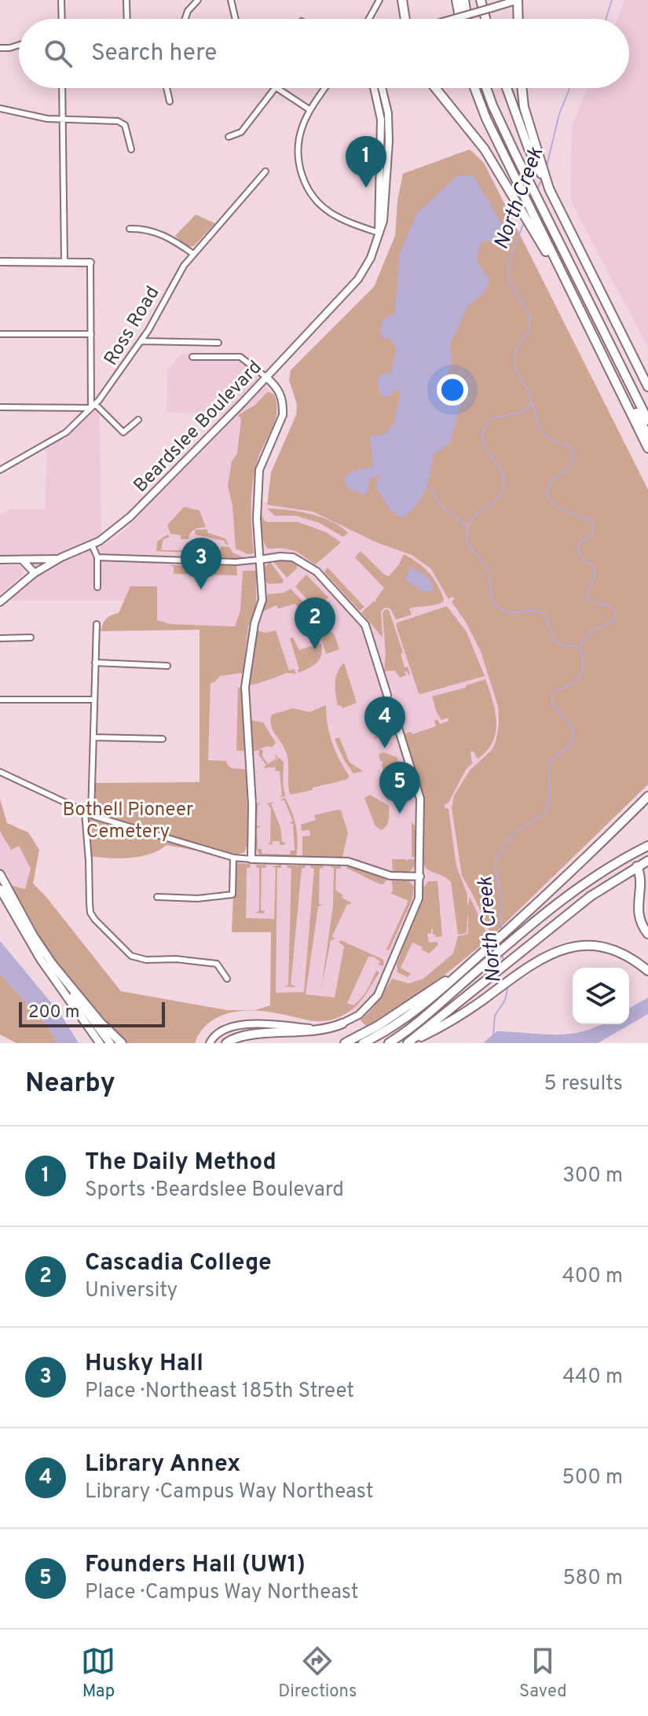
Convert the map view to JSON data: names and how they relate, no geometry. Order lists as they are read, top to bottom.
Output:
{
  "streets": {
    "street": ["Ross Road", "Beardslee Boulevard"]
  },
  "water": ["North Creek"],
  "parks": ["Bothell Pioneer Cemetery"],
  "scale_bar": "200 m",
  "page": {
    "search": "Search here",
    "pins": [
      "1",
      "3",
      "2",
      "4",
      "5"
    ],
    "scale": "200 m",
    "heading": ["Nearby", "5 results"],
    "list": [
      {
        "mark": "1",
        "name": "The Daily Method",
        "note": "Sports · Beardslee Boulevard",
        "value": "300 m"
      },
      {
        "mark": "2",
        "name": "Cascadia College",
        "note": "University",
        "value": "400 m"
      },
      {
        "mark": "3",
        "name": "Husky Hall",
        "note": "Place · Northeast 185th Street",
        "value": "440 m"
      },
      {
        "mark": "4",
        "name": "Library Annex",
        "note": "Library · Campus Way Northeast",
        "value": "500 m"
      },
      {
        "mark": "5",
        "name": "Founders Hall (UW1)",
        "note": "Place · Campus Way Northeast",
        "value": "580 m"
      }
    ],
    "nav": ["Map", "Directions", "Saved"]
  }
}
